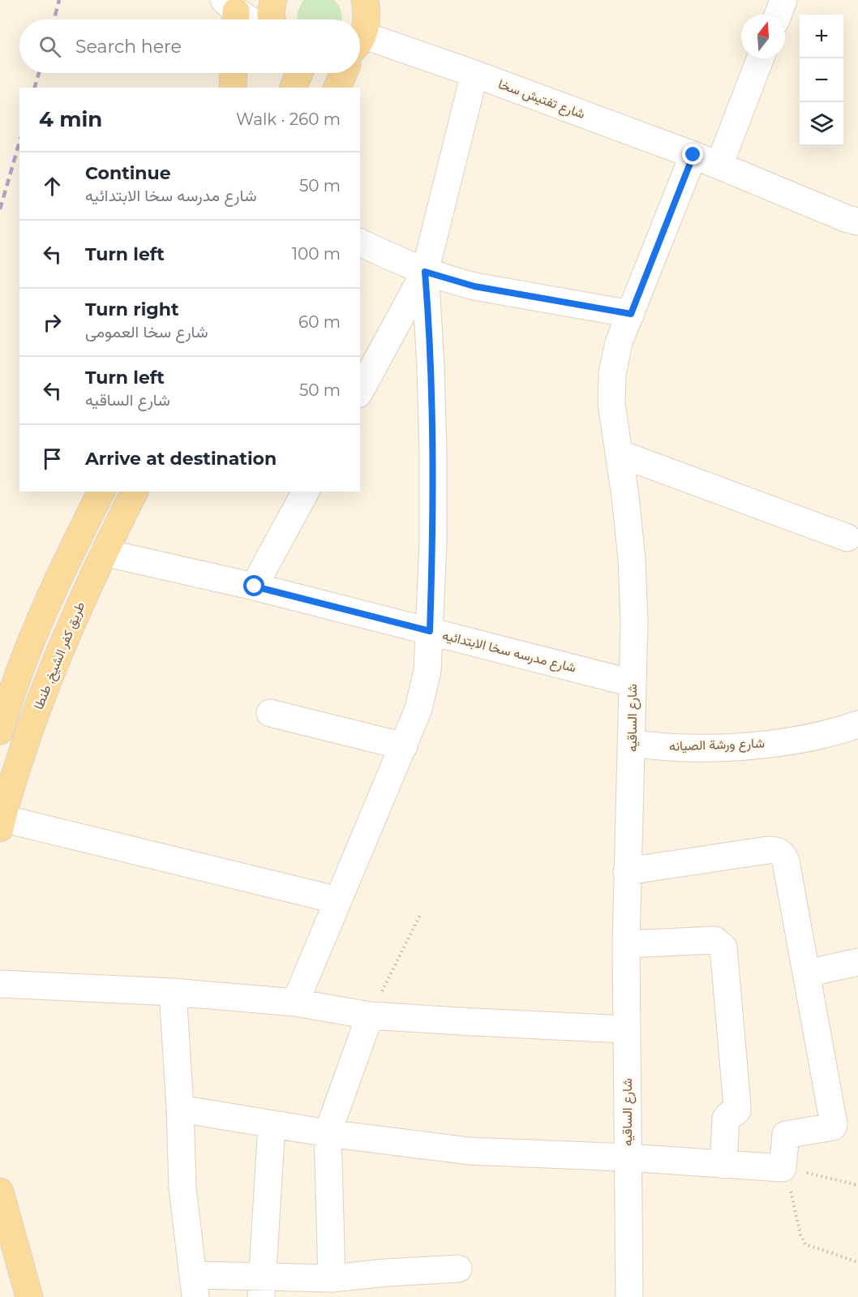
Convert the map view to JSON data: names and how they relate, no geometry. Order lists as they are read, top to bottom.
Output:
{
  "streets": {
    "main road": ["طريق كفر الشيخ, طنطا"],
    "street": [
      "شارع تفتيش سخا",
      "شارع مدرسه سخا الابتدائيه",
      "شارع الساقيه",
      "شارع ورشة الصيانه"
    ]
  },
  "crossings": [
    ["شارع تفتيش سخا", "شارع الساقيه"],
    ["شارع مدرسه سخا الابتدائيه", "طريق كفر الشيخ, طنطا"],
    ["شارع مدرسه سخا الابتدائيه", "شارع الساقيه"],
    ["شارع الساقيه", "شارع ورشة الصيانه"]
  ],
  "north": "top",
  "page": {
    "map_buttons": ["+", "−"],
    "search": "Search here",
    "heading": ["4 min", "Walk · 260 m"],
    "list": [
      ["Continue", "شارع مدرسه سخا الابتدائيه", "50 m"],
      ["Turn left", "100 m"],
      ["Turn right", "شارع سخا العمومى", "60 m"],
      ["Turn left", "شارع الساقيه", "50 m"],
      "Arrive at destination"
    ]
  }
}
